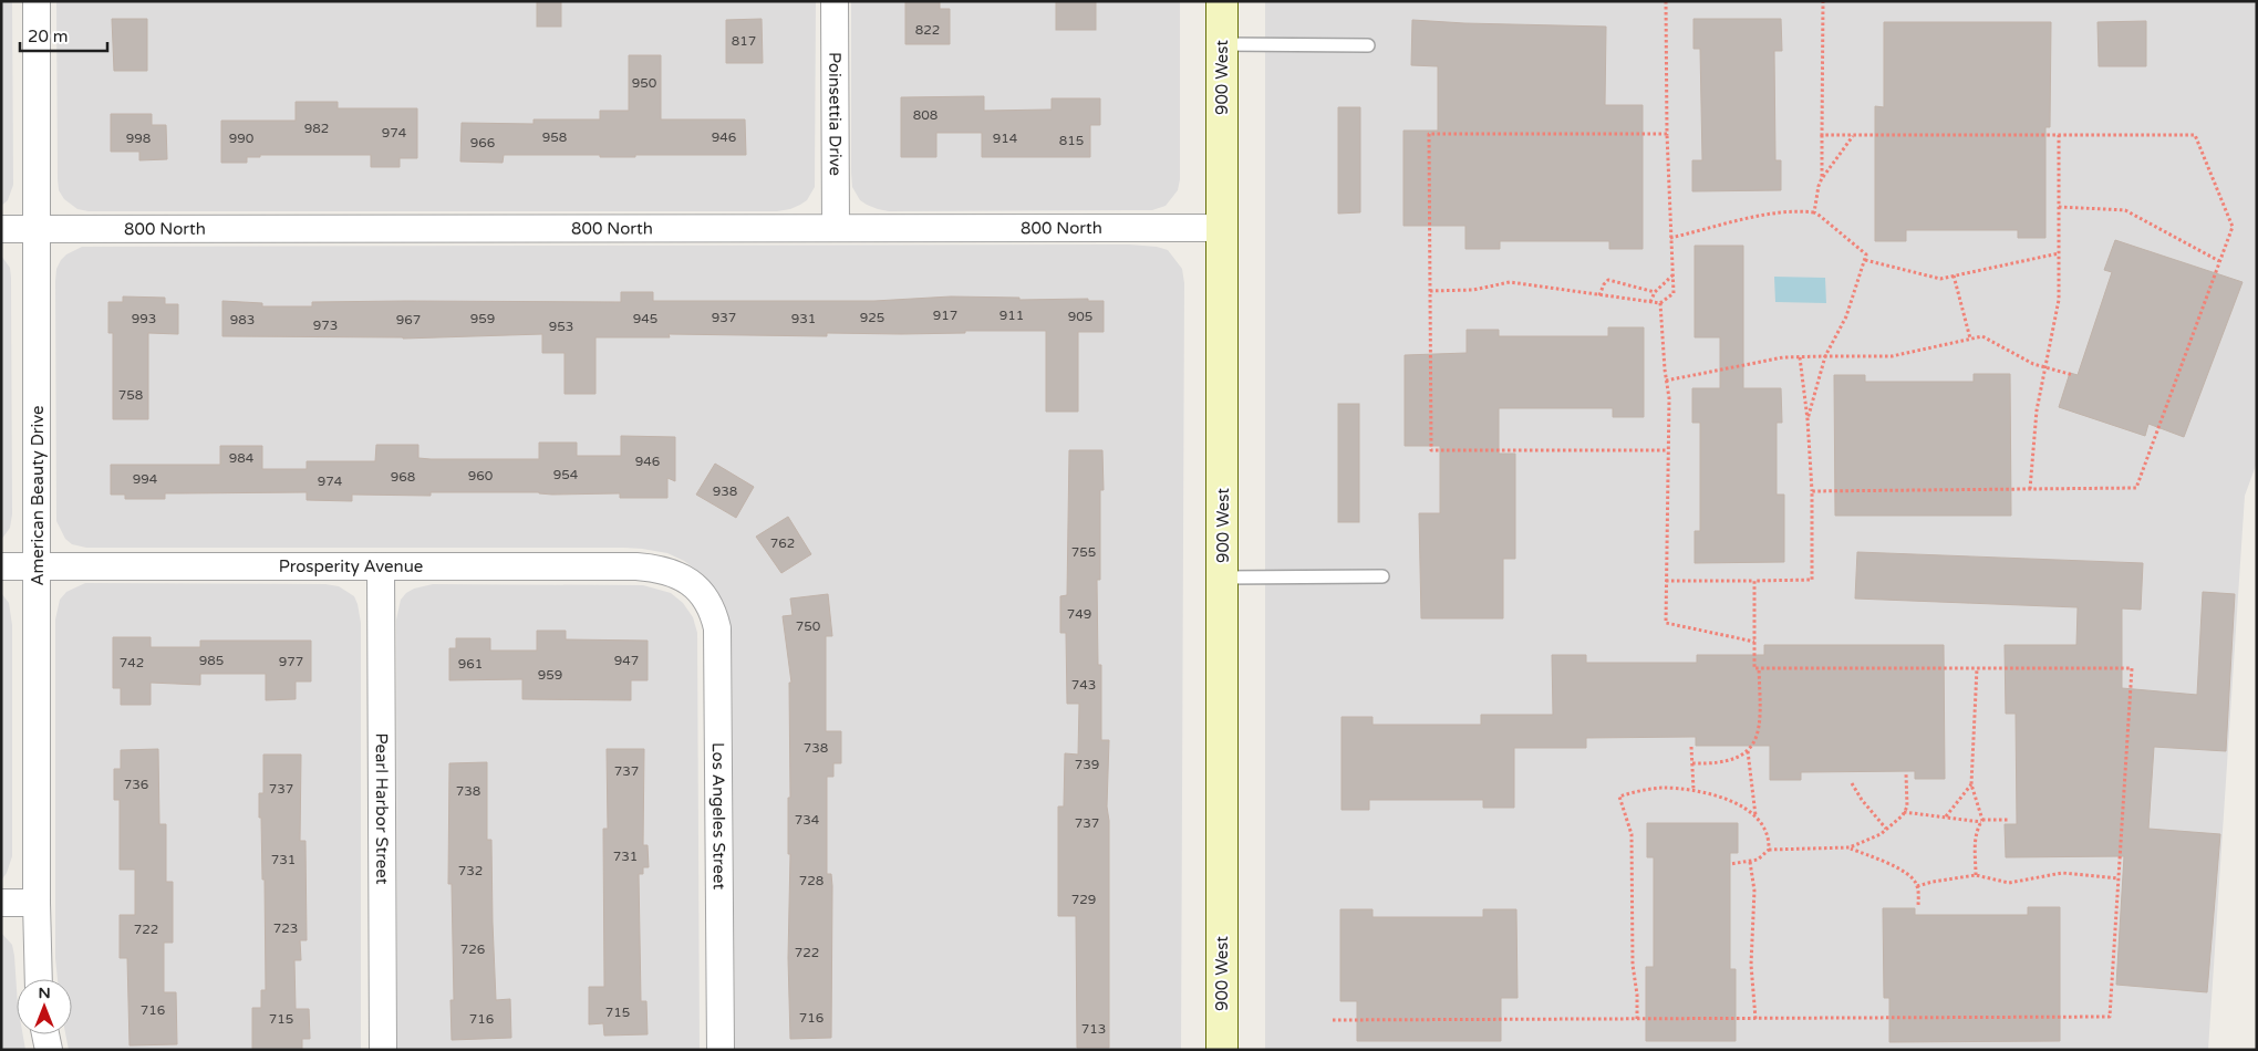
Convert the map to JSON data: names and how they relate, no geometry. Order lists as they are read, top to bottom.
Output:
{
  "streets": {
    "main road": ["900 West"],
    "street": [
      "Poinsettia Drive",
      "800 North",
      "American Beauty Drive",
      "Prosperity Avenue",
      "Pearl Harbor Street",
      "Los Angeles Street"
    ]
  },
  "crossings": [
    ["900 West", "800 North"],
    ["Poinsettia Drive", "800 North"],
    ["800 North", "American Beauty Drive"],
    ["American Beauty Drive", "Prosperity Avenue"],
    ["Prosperity Avenue", "Pearl Harbor Street"],
    ["Prosperity Avenue", "Los Angeles Street"]
  ],
  "house_numbers": [
    "822",
    "817",
    "950",
    "808",
    "982",
    "974",
    "958",
    "946",
    "998",
    "990",
    "914",
    "815",
    "966",
    "917",
    "911",
    "905",
    "937",
    "925",
    "993",
    "959",
    "945",
    "931",
    "983",
    "967",
    "973",
    "953",
    "758",
    "984",
    "946",
    "954",
    "960",
    "968",
    "994",
    "974",
    "938",
    "762",
    "755",
    "749",
    "750",
    "985",
    "947",
    "977",
    "742",
    "961",
    "959",
    "743",
    "738",
    "739",
    "737",
    "736",
    "737",
    "738",
    "734",
    "737",
    "731",
    "731",
    "732",
    "728",
    "729",
    "723",
    "722",
    "726",
    "722",
    "716",
    "715",
    "716",
    "715",
    "716",
    "713"
  ],
  "scale_bar": "20 m",
  "north": "top"
}
